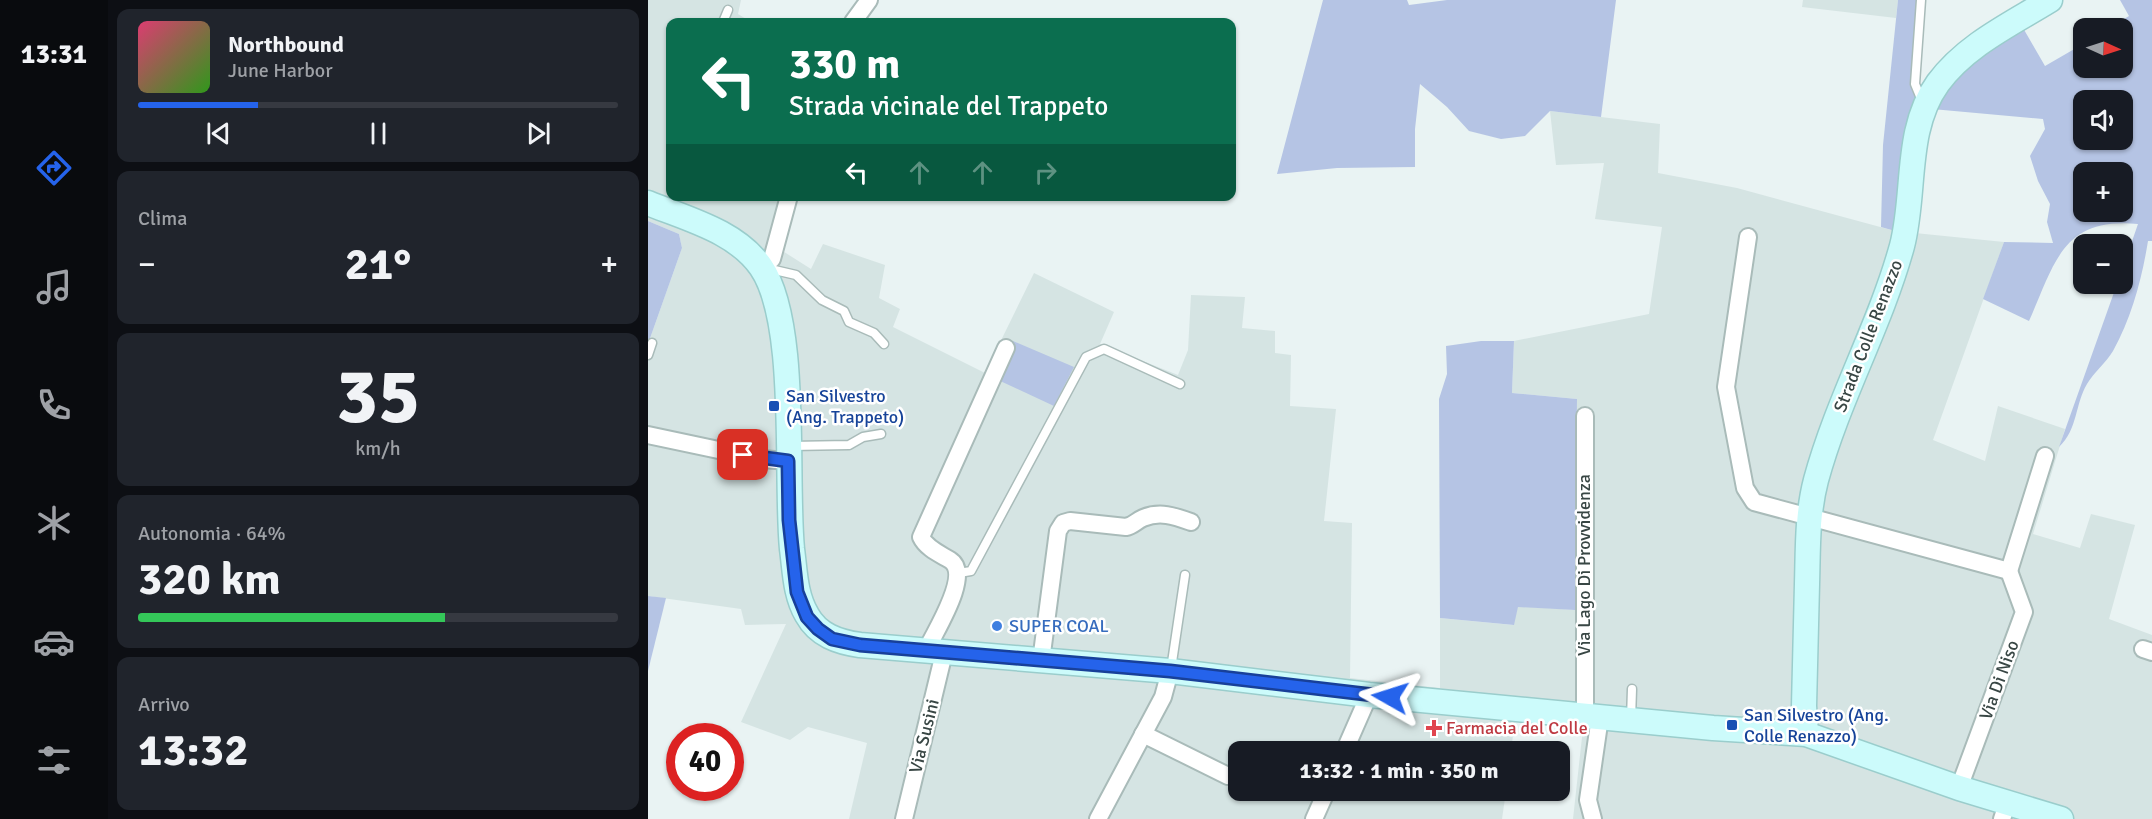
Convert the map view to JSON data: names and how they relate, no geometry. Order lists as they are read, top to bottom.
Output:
{
  "streets": {
    "street": [
      "Strada Colle Renazzo",
      "Via Lago Di Provvidenza",
      "Via Di Niso",
      "Via Susini"
    ]
  },
  "places": {
    "transit": ["San Silvestro (Ang. Trappeto)", "San Silvestro (Ang. Colle Renazzo)"],
    "other": ["SUPER COAL"],
    "health": ["Farmacia del Colle"]
  },
  "north": "right",
  "page": {
    "tabs": "13:31",
    "map_buttons": ["+", "−"],
    "turn": ["330 m", "Strada vicinale del Trappeto"],
    "song": ["Northbound", "June Harbor"],
    "tile": [
      "Clima",
      ["35", "km/h"],
      ["Autonomia · 64%", "320 km"],
      ["Arrivo", "13:32"]
    ],
    "heat": ["−", "21°", "+"],
    "limit": "40",
    "trip": "13:32 · 1 min · 350 m"
  }
}
